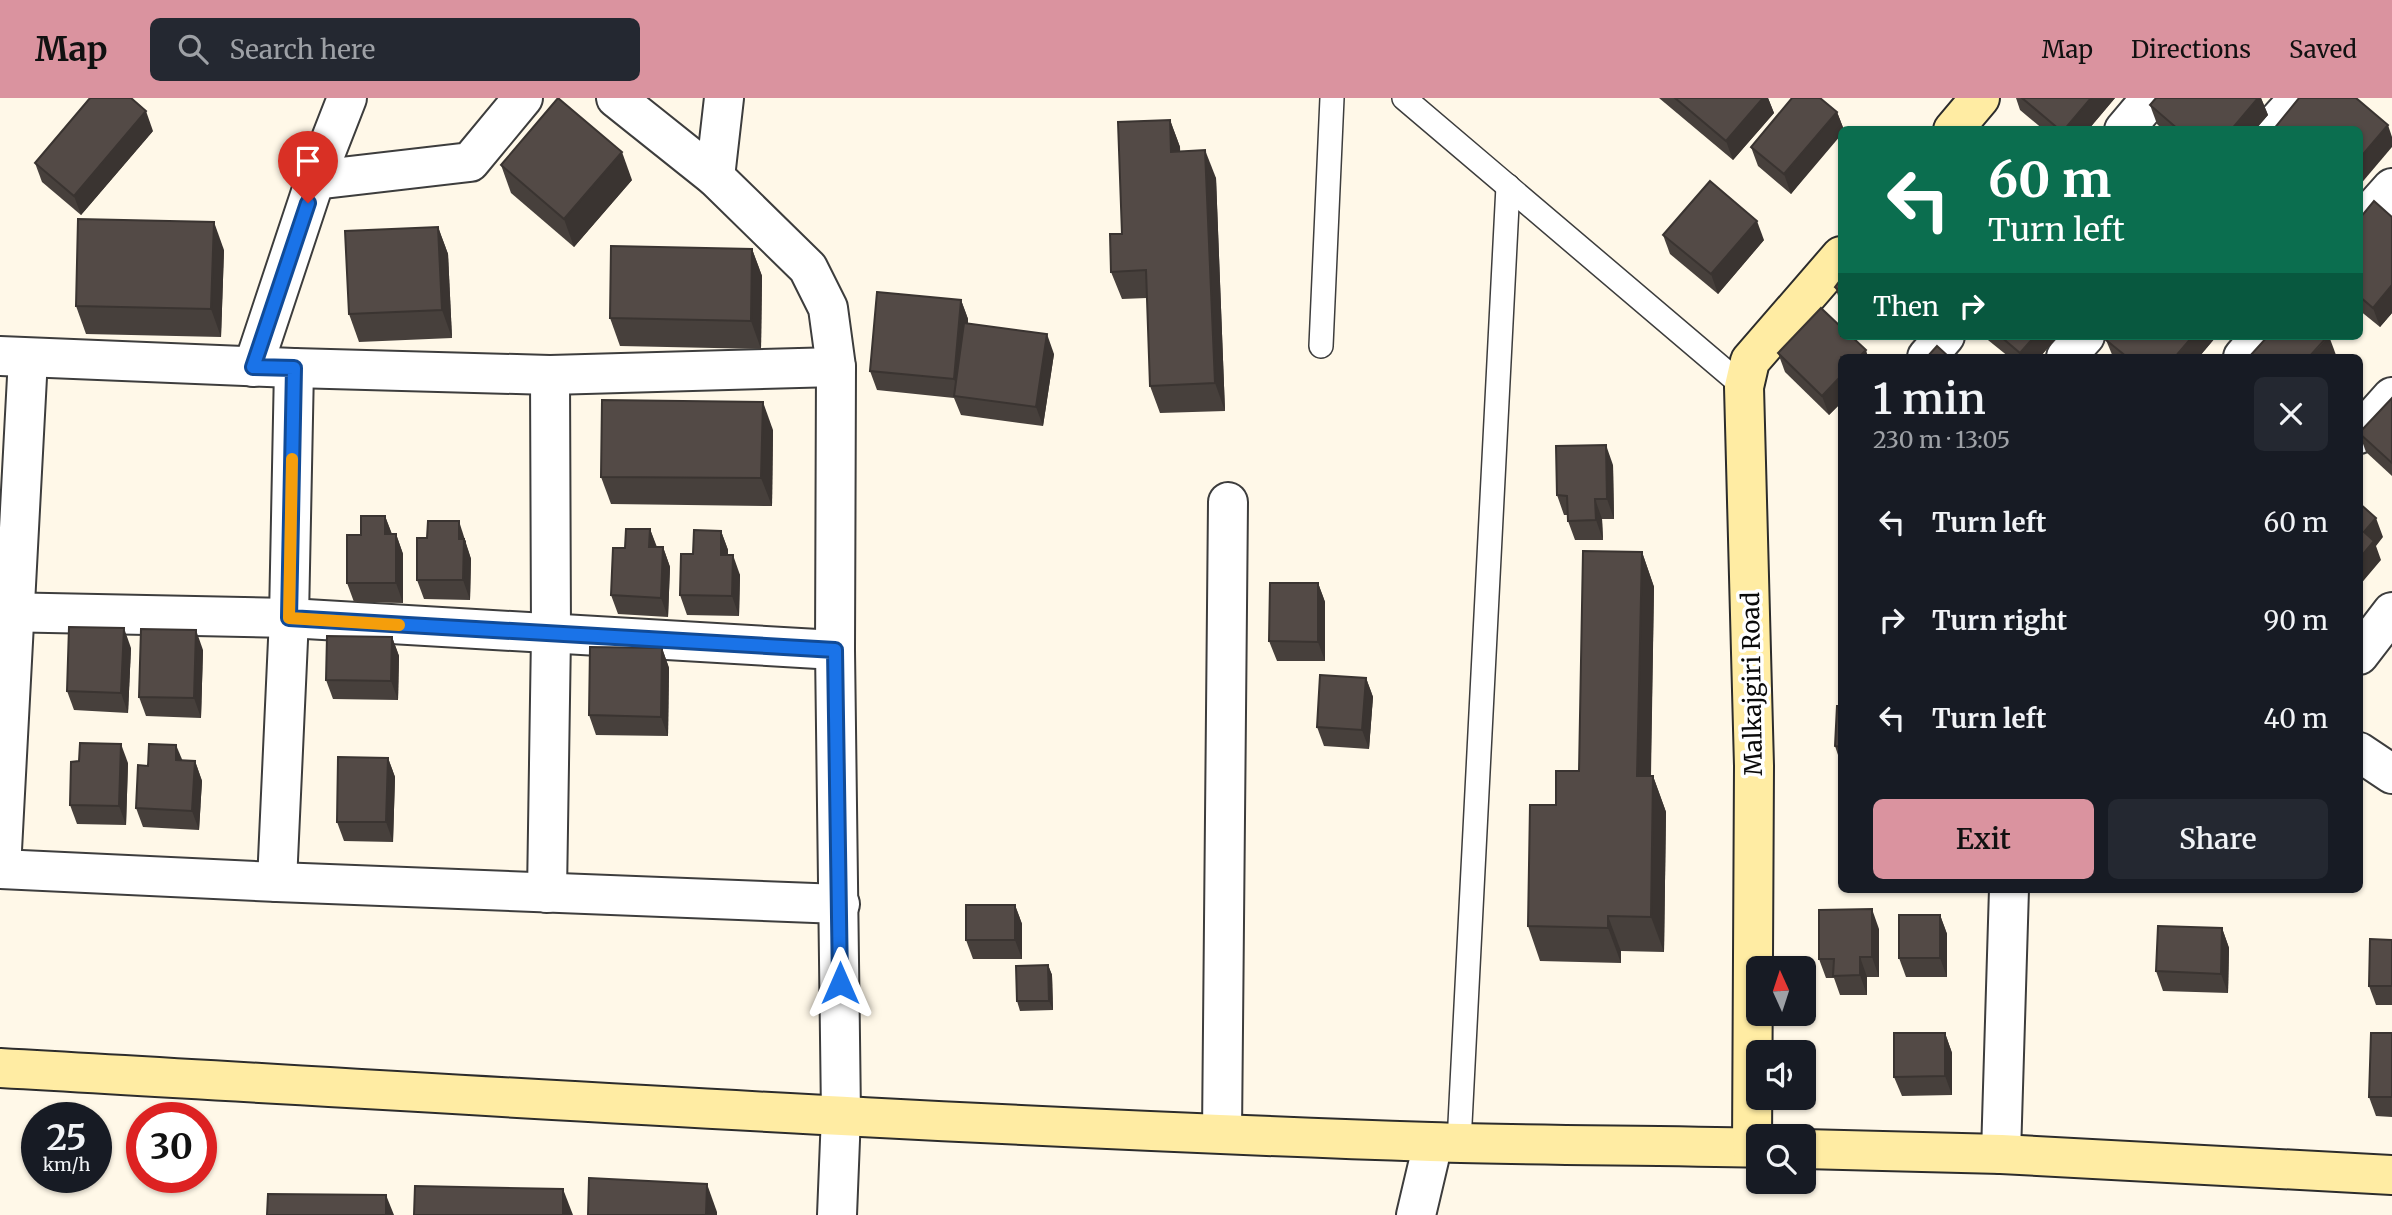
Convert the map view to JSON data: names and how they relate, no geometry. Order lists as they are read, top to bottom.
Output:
{
  "streets": {
    "street": ["Malkajgiri Road"]
  },
  "north": "top",
  "page": {
    "header": "Map",
    "search": "Search here",
    "nav": ["Map", "Directions", "Saved"],
    "turn": ["60 m", "Turn left"],
    "then": "Then",
    "heading": ["1 min", "230 m · 13:05"],
    "list": [
      {
        "name": "Turn left",
        "value": "60 m"
      },
      {
        "name": "Turn right",
        "value": "90 m"
      },
      {
        "name": "Turn left",
        "value": "40 m"
      }
    ],
    "buttons": ["Exit", "Share"],
    "speed": "25 km/h",
    "limit": "30"
  }
}
